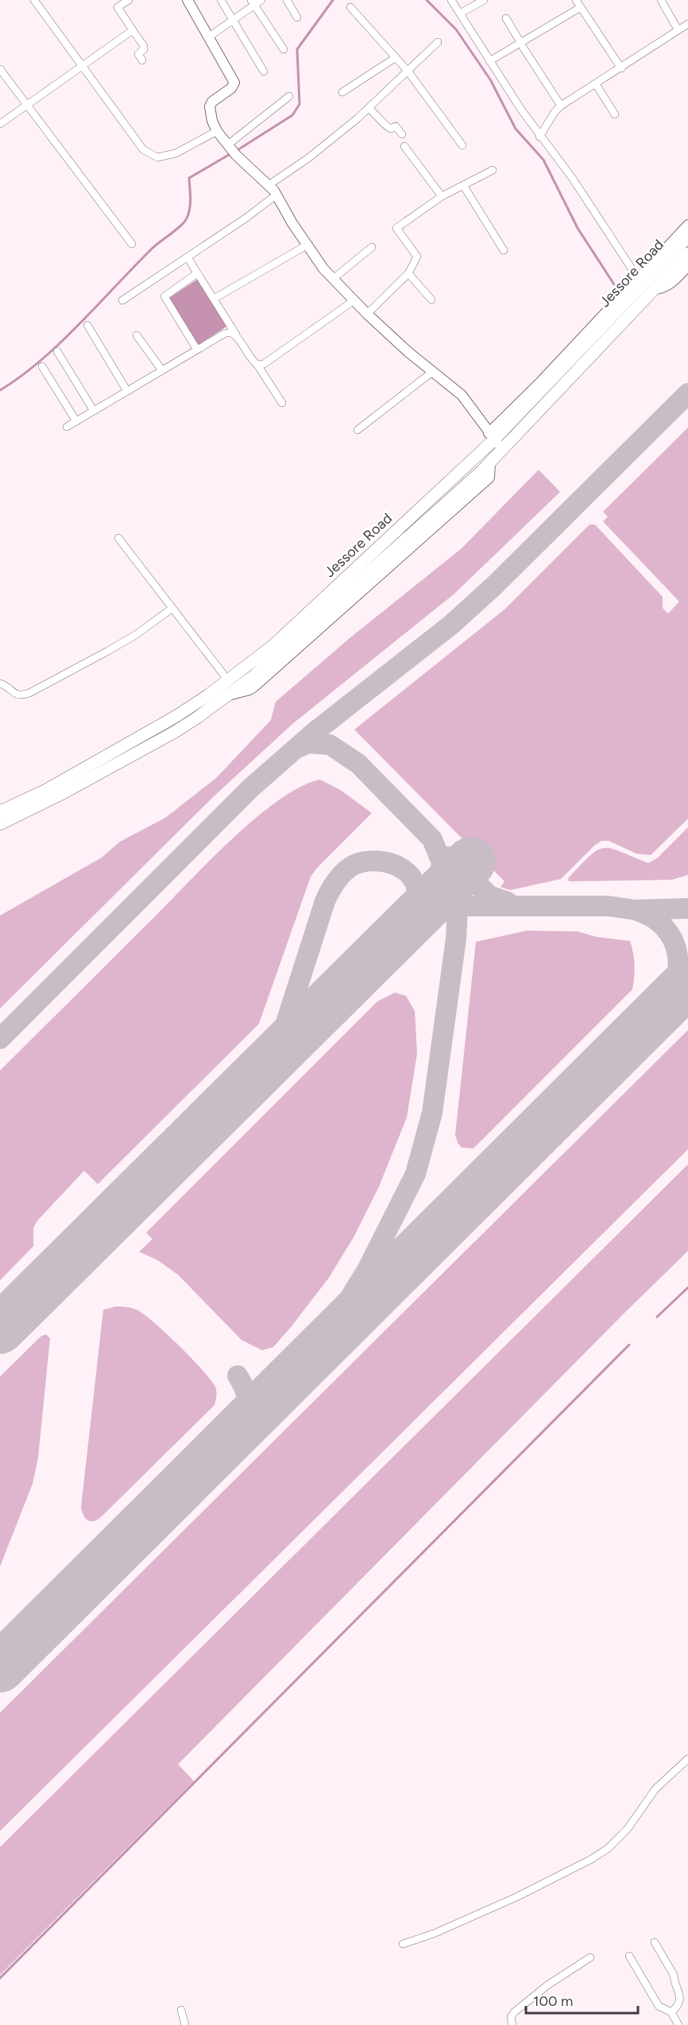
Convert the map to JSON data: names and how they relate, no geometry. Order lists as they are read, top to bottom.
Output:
{
  "streets": {
    "highway": ["Jessore Road"]
  },
  "scale_bar": "100 m"
}
